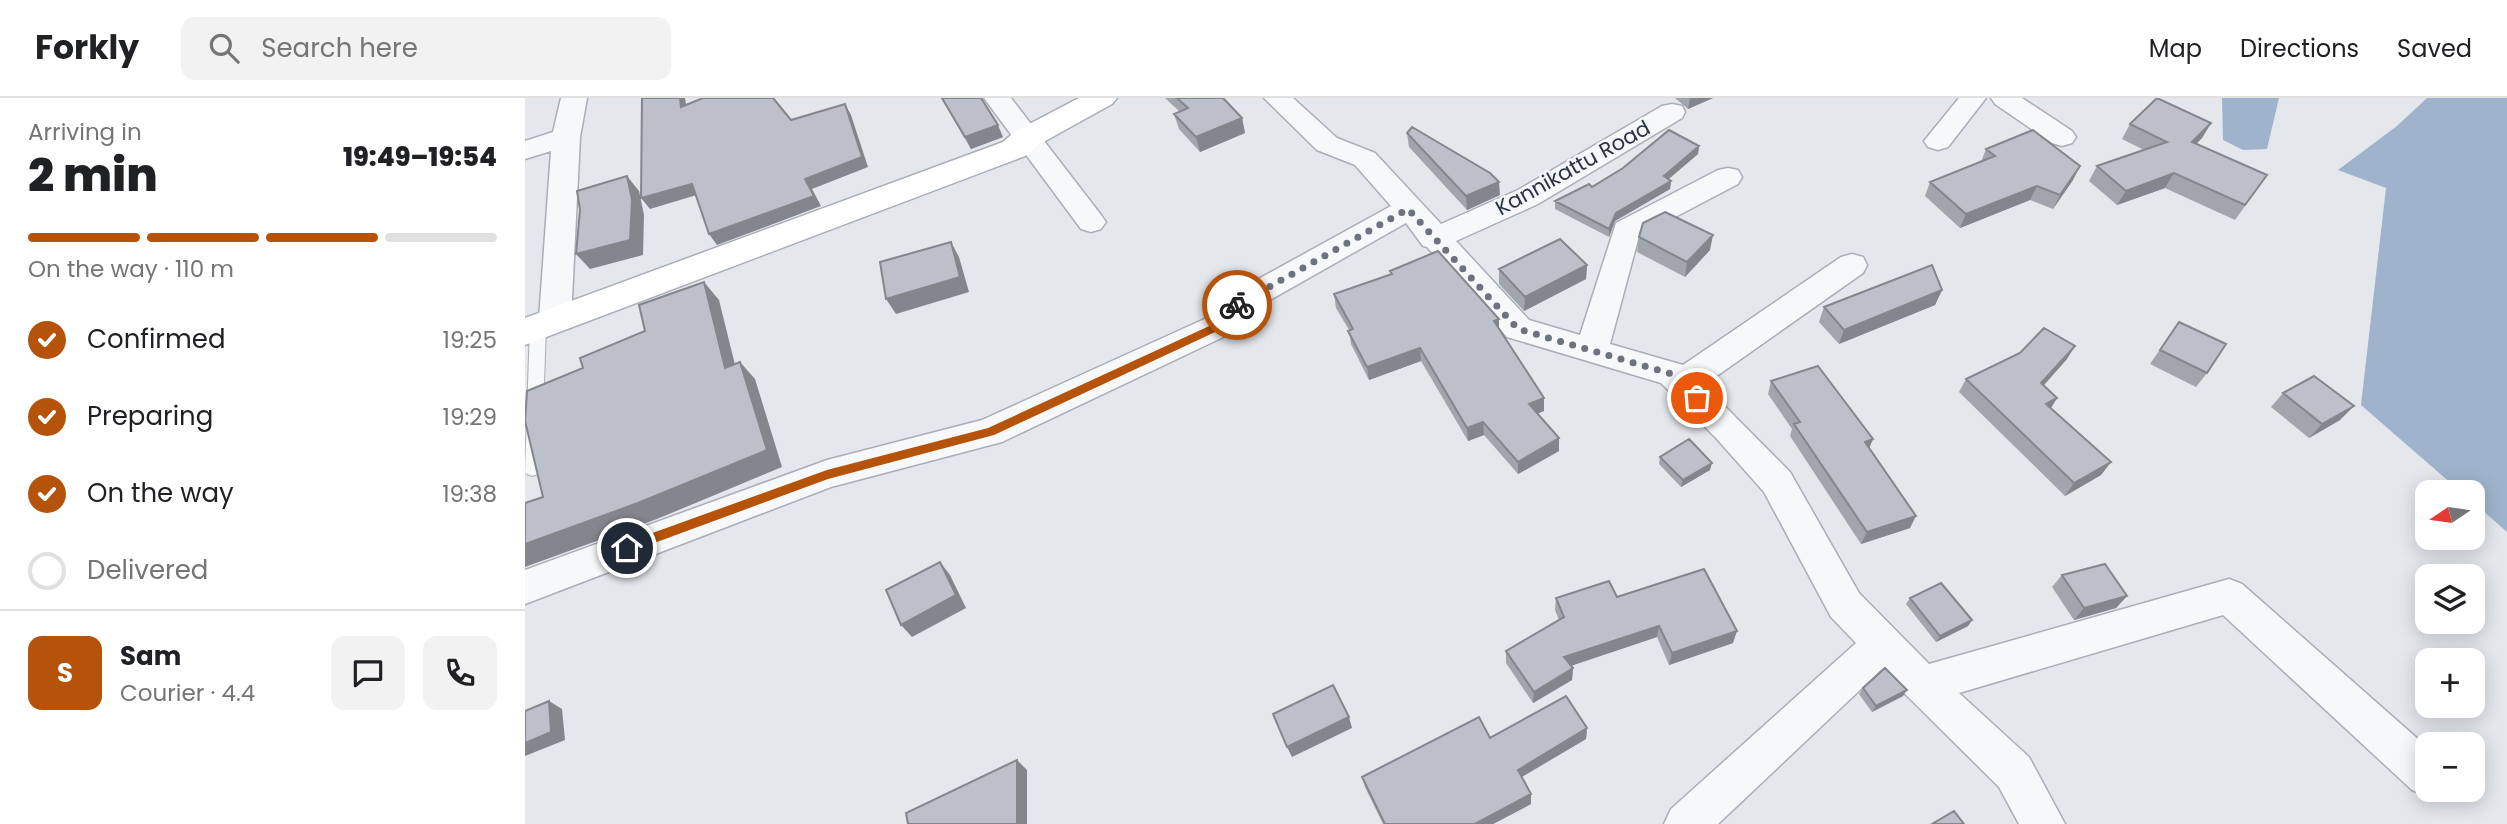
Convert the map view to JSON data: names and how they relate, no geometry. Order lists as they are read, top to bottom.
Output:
{
  "streets": {
    "street": ["Kannikattu Road"]
  },
  "north": "left",
  "page": {
    "header": "Forkly",
    "search": "Search here",
    "nav": ["Map", "Directions", "Saved"],
    "heading": ["2 min", "Arriving in", "19:49–19:54"],
    "panel": ["Sam", "Courier · 4.4"],
    "bar": "On the way · 110 m",
    "list": [
      ["Confirmed", "19:25"],
      ["Preparing", "19:29"],
      ["On the way", "19:38"],
      "Delivered"
    ],
    "map_buttons": ["+", "−"],
    "round": "S"
  }
}
